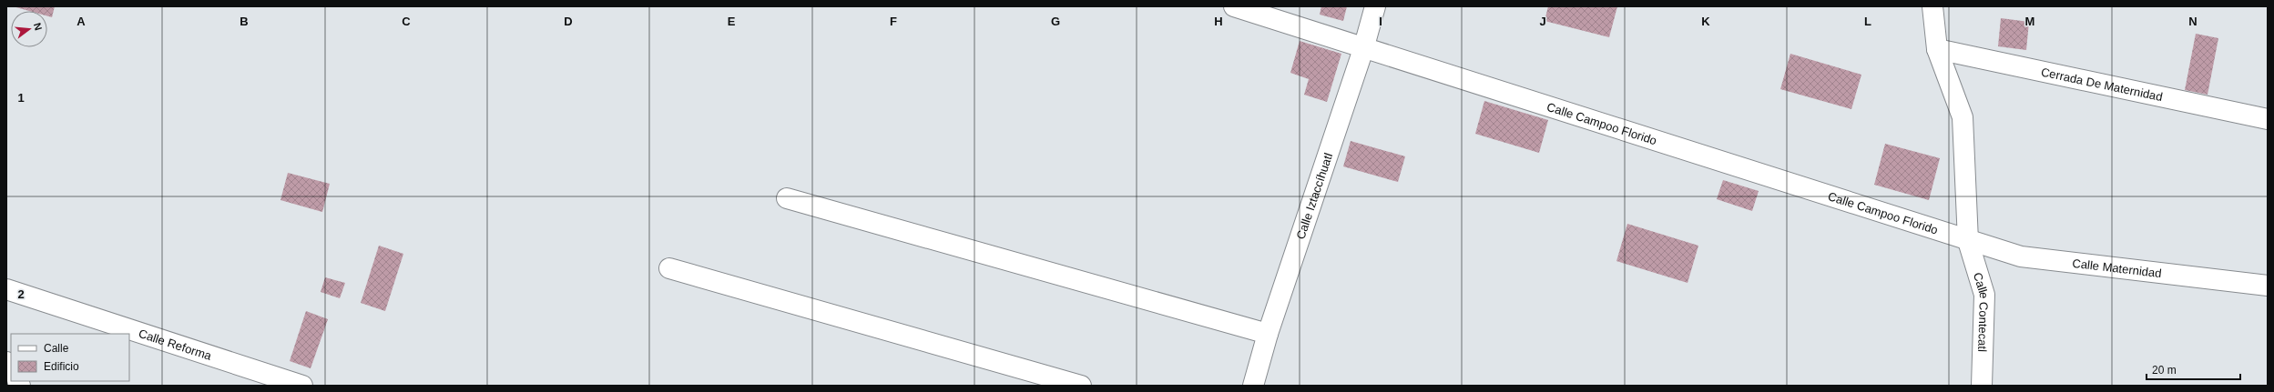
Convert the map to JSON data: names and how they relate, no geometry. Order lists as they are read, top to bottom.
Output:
{
  "streets": {
    "street": [
      "Cerrada De Maternidad",
      "Calle Campoo Florido",
      "Calle Iztaccíhuatl",
      "Calle Maternidad",
      "Calle Contecatl",
      "Calle Reforma"
    ]
  },
  "crossings": [
    ["Cerrada De Maternidad", "Calle Contecatl"],
    ["Calle Campoo Florido", "Calle Iztaccíhuatl"],
    ["Calle Campoo Florido", "Calle Maternidad"],
    ["Calle Campoo Florido", "Calle Contecatl"],
    ["Calle Maternidad", "Calle Contecatl"]
  ],
  "legend": ["Calle", "Edificio"],
  "scale_bar": "20 m",
  "north": "right",
  "grid": {
    "columns": [
      "A",
      "B",
      "C",
      "D",
      "E",
      "F",
      "G",
      "H",
      "I",
      "J",
      "K",
      "L",
      "M",
      "N"
    ],
    "rows": ["1", "2"]
  }
}
